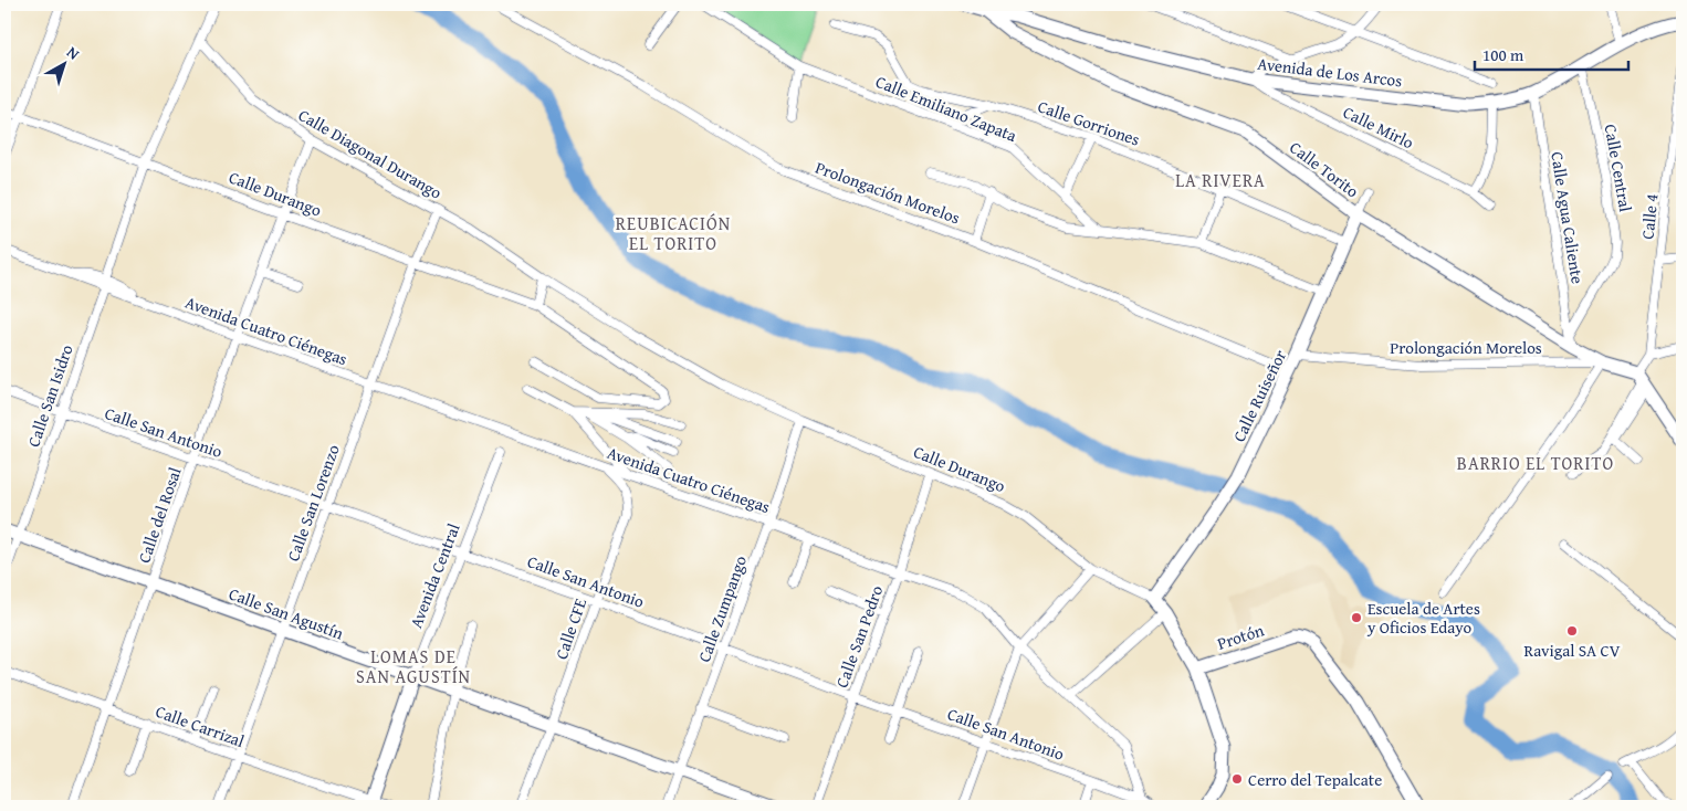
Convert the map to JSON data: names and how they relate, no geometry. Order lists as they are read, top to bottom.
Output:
{
  "streets": {
    "street": [
      "Avenida de Los Arcos",
      "Calle Emiliano Zapata",
      "Calle Gorriones",
      "Calle Mirlo",
      "Calle Diagonal Durango",
      "Calle Central",
      "Calle Torito",
      "Prolongación Morelos",
      "Calle Durango",
      "Calle 4",
      "Calle Agua Caliente",
      "Avenida Cuatro Ciénegas",
      "Calle San Isidro",
      "Calle Ruiseñor",
      "Calle San Antonio",
      "Calle San Lorenzo",
      "Calle del Rosal",
      "Avenida Central",
      "Calle Zumpango",
      "Calle San Agustín",
      "Calle CFE",
      "Calle San Pedro",
      "Protón",
      "Calle Carrizal"
    ]
  },
  "crossings": [
    ["Avenida de Los Arcos", "Calle Mirlo"],
    ["Avenida de Los Arcos", "Calle Central"],
    ["Avenida de Los Arcos", "Calle Torito"],
    ["Avenida de Los Arcos", "Calle Agua Caliente"],
    ["Calle Gorriones", "Calle Ruiseñor"],
    ["Calle Diagonal Durango", "Calle Durango"],
    ["Calle Diagonal Durango", "Calle San Isidro"],
    ["Calle Diagonal Durango", "Calle San Lorenzo"],
    ["Calle Diagonal Durango", "Calle del Rosal"],
    ["Calle Central", "Calle Agua Caliente"],
    ["Calle Torito", "Prolongación Morelos"],
    ["Calle Torito", "Calle 4"],
    ["Calle Torito", "Calle Agua Caliente"],
    ["Calle Torito", "Calle Ruiseñor"],
    ["Prolongación Morelos", "Calle Ruiseñor"],
    ["Calle Durango", "Calle San Isidro"],
    ["Calle Durango", "Calle Ruiseñor"],
    ["Calle Durango", "Calle San Lorenzo"],
    ["Calle Durango", "Calle del Rosal"],
    ["Calle Durango", "Calle Zumpango"],
    ["Calle Durango", "Calle San Pedro"],
    ["Calle Durango", "Protón"],
    ["Avenida Cuatro Ciénegas", "Calle San Isidro"],
    ["Avenida Cuatro Ciénegas", "Calle San Antonio"],
    ["Avenida Cuatro Ciénegas", "Calle San Lorenzo"],
    ["Avenida Cuatro Ciénegas", "Calle del Rosal"],
    ["Avenida Cuatro Ciénegas", "Calle Zumpango"],
    ["Avenida Cuatro Ciénegas", "Calle CFE"],
    ["Avenida Cuatro Ciénegas", "Calle San Pedro"],
    ["Calle San Isidro", "Calle San Antonio"],
    ["Calle San Isidro", "Calle San Agustín"],
    ["Calle San Antonio", "Calle San Lorenzo"],
    ["Calle San Antonio", "Calle del Rosal"],
    ["Calle San Antonio", "Avenida Central"],
    ["Calle San Antonio", "Calle Zumpango"],
    ["Calle San Antonio", "Calle CFE"],
    ["Calle San Antonio", "Calle San Pedro"],
    ["Calle San Lorenzo", "Calle San Agustín"],
    ["Calle San Lorenzo", "Calle Carrizal"],
    ["Calle del Rosal", "Calle San Agustín"],
    ["Calle del Rosal", "Calle Carrizal"],
    ["Avenida Central", "Calle San Agustín"],
    ["Avenida Central", "Calle Carrizal"],
    ["Calle Zumpango", "Calle San Agustín"],
    ["Calle San Agustín", "Calle CFE"]
  ],
  "districts": [
    "LA RIVERA",
    "REUBICACIÓN EL TORITO",
    "BARRIO EL TORITO",
    "LOMAS DE SAN AGUSTÍN"
  ],
  "places": ["Escuela de Artes y Oficios Edayo", "Ravigal SA CV", "Cerro del Tepalcate"],
  "scale_bar": "100 m",
  "north": "top right"
}
